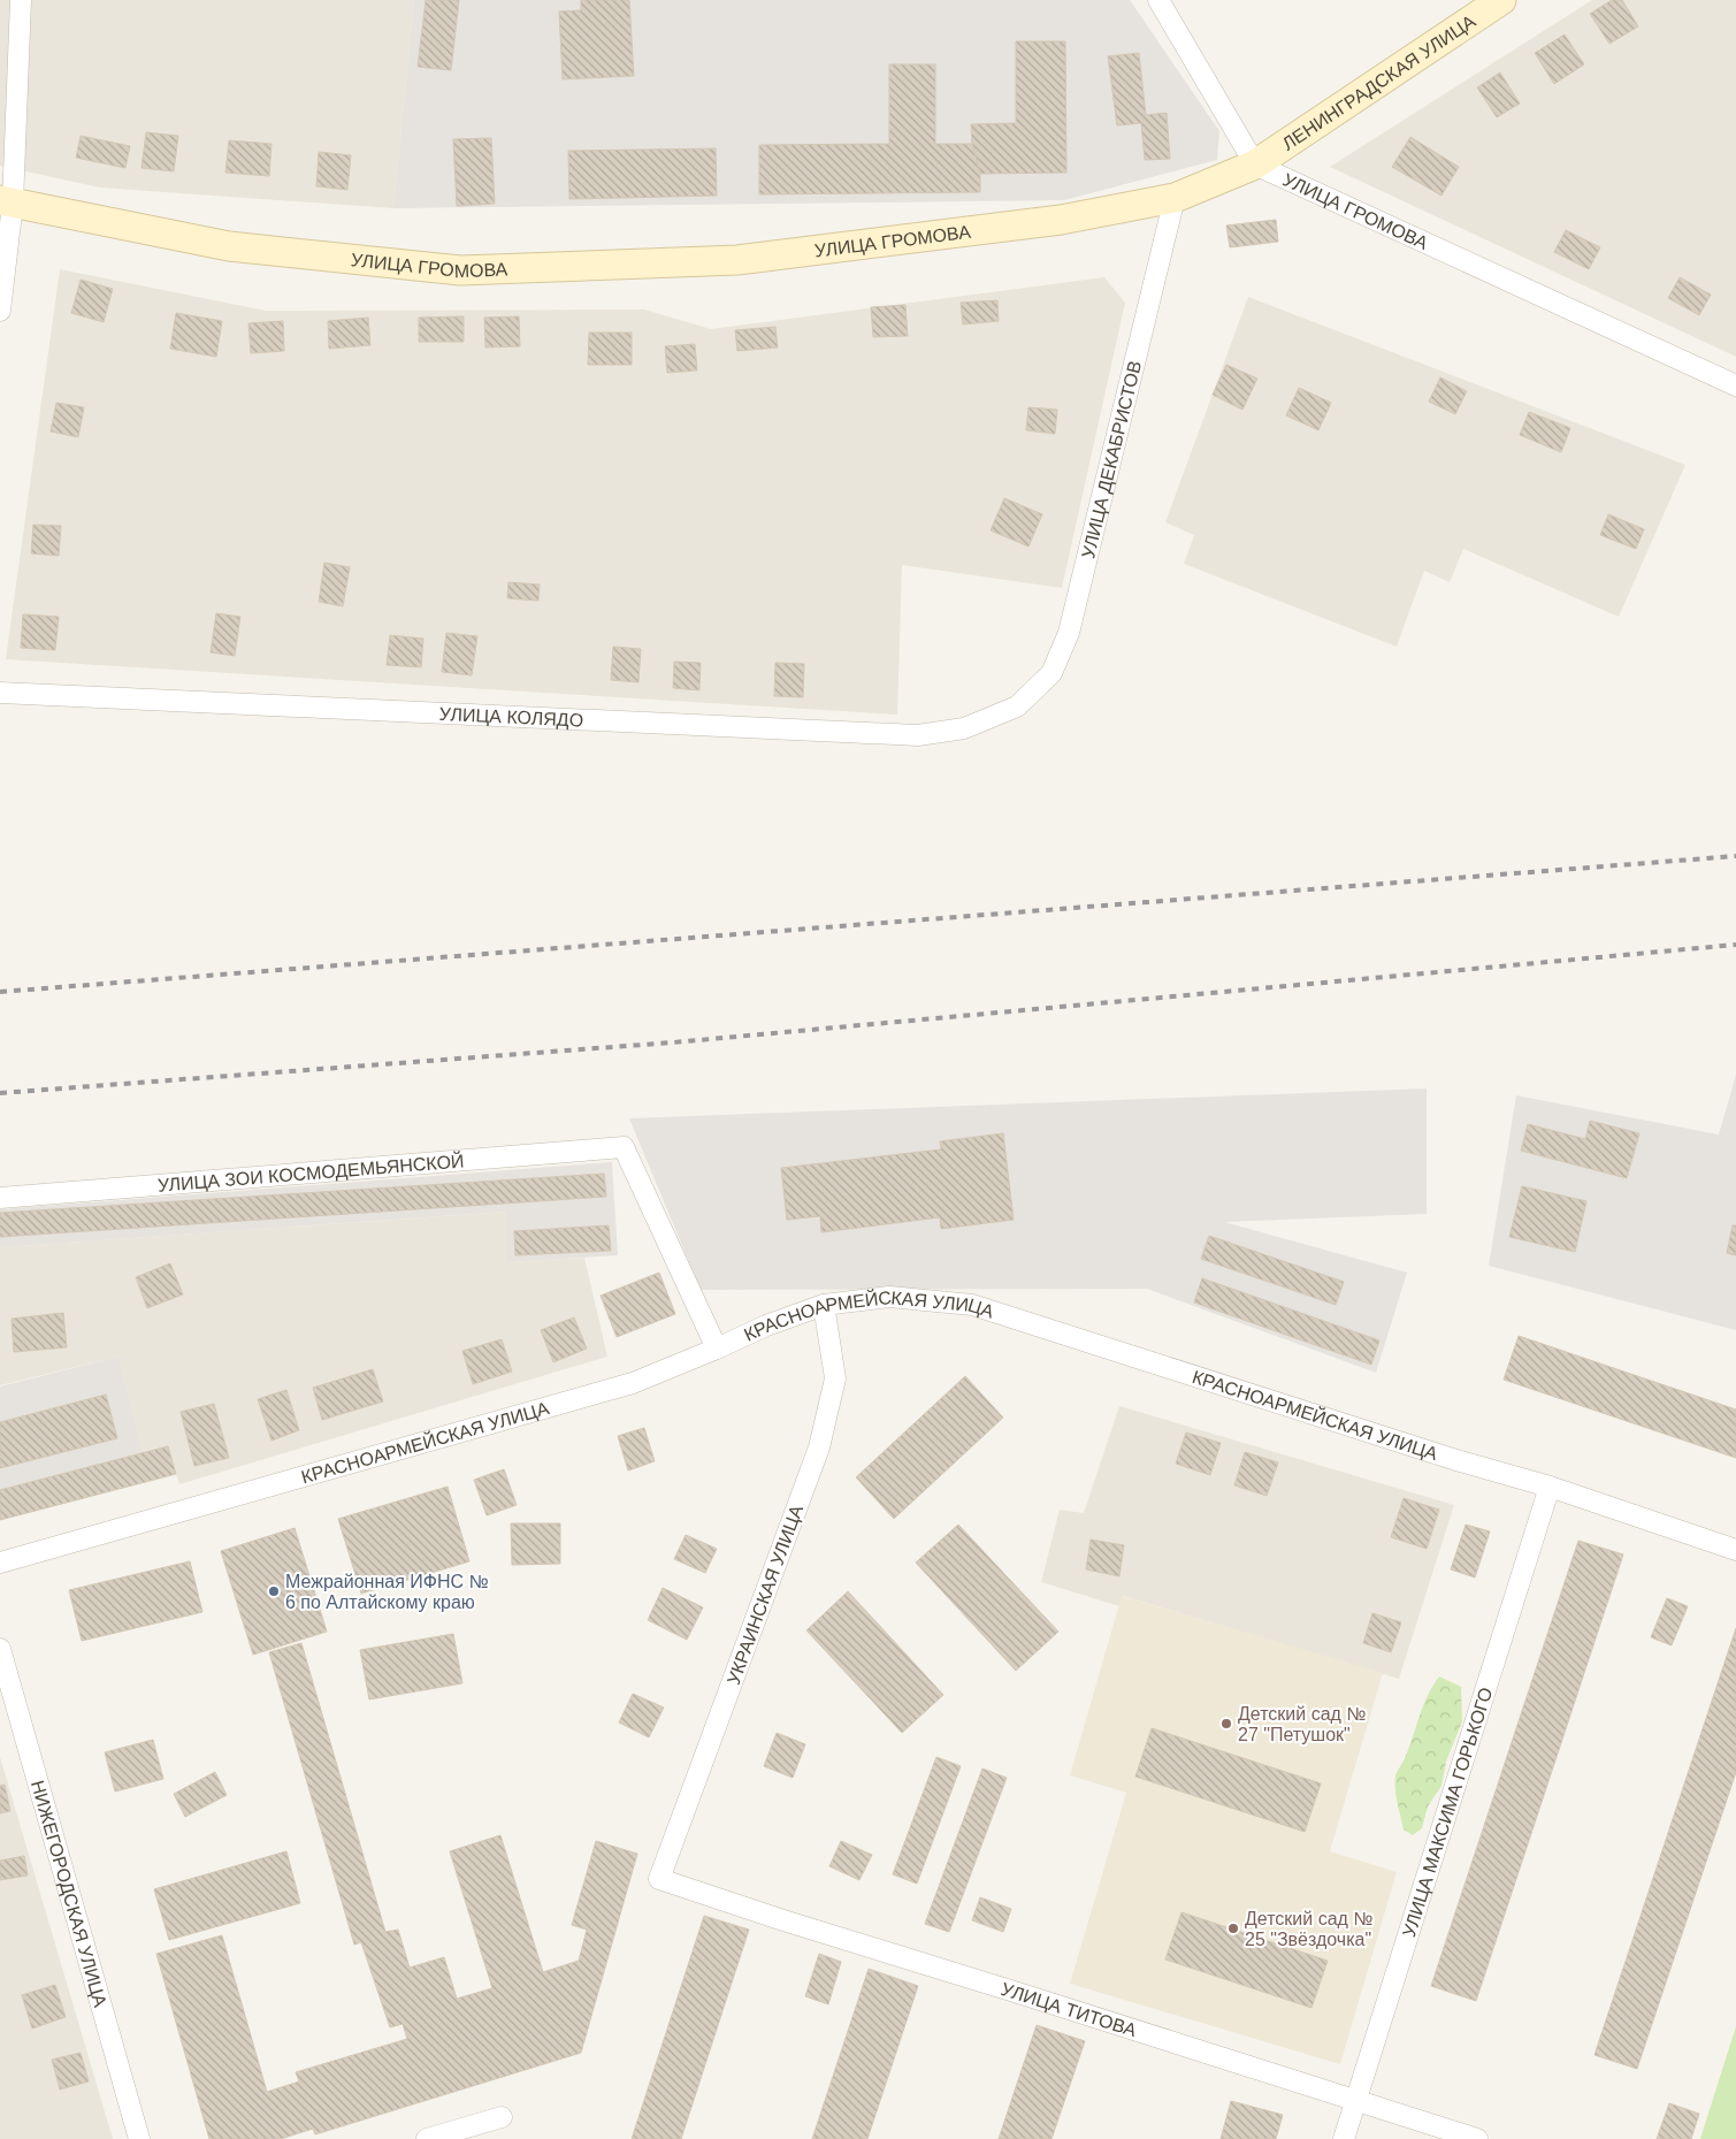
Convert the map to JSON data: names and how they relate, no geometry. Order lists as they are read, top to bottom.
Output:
{
  "streets": {
    "street": [
      "ЛЕНИНГРАДСКАЯ УЛИЦА",
      "УЛИЦА ГРОМОВА",
      "УЛИЦА ДЕКАБРИСТОВ",
      "УЛИЦА КОЛЯДО",
      "УЛИЦА ЗОИ КОСМОДЕМЬЯНСКОЙ",
      "КРАСНОАРМЕЙСКАЯ УЛИЦА",
      "УКРАИНСКАЯ УЛИЦА",
      "УЛИЦА МАКСИМА ГОРЬКОГО",
      "НИЖЕГОРОДСКАЯ УЛИЦА",
      "УЛИЦА ТИТОВА"
    ]
  },
  "crossings": [
    ["ЛЕНИНГРАДСКАЯ УЛИЦА", "УЛИЦА ГРОМОВА"],
    ["УЛИЦА ГРОМОВА", "УЛИЦА ДЕКАБРИСТОВ"],
    ["УЛИЦА ДЕКАБРИСТОВ", "УЛИЦА КОЛЯДО"],
    ["УЛИЦА ЗОИ КОСМОДЕМЬЯНСКОЙ", "КРАСНОАРМЕЙСКАЯ УЛИЦА"],
    ["КРАСНОАРМЕЙСКАЯ УЛИЦА", "УКРАИНСКАЯ УЛИЦА"],
    ["КРАСНОАРМЕЙСКАЯ УЛИЦА", "УЛИЦА МАКСИМА ГОРЬКОГО"],
    ["УКРАИНСКАЯ УЛИЦА", "УЛИЦА ТИТОВА"],
    ["УЛИЦА МАКСИМА ГОРЬКОГО", "УЛИЦА ТИТОВА"]
  ],
  "places": ["Межрайонная ИФНС № 6 по Алтайскому краю", "Детский сад № 27 \"Петушок\"", "Детский сад № 25 \"Звёздочка\""]
}
